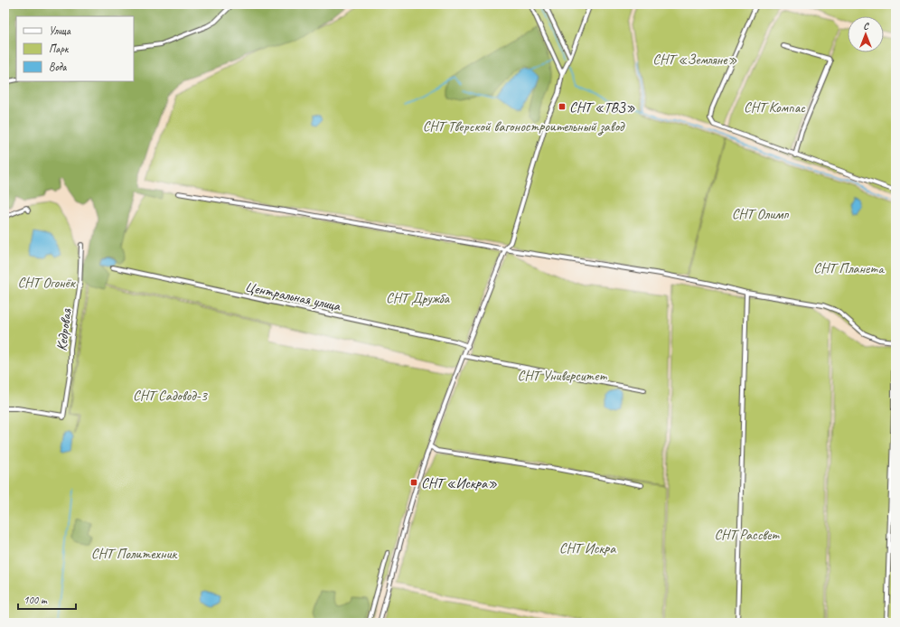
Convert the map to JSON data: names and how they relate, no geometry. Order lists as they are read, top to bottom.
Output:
{
  "streets": {
    "street": ["Центральная улица", "Кедровая"]
  },
  "parks": [
    "СНТ «Земляне»",
    "СНТ Компас",
    "СНТ Тверской вагоностроительный завод",
    "СНТ Олимп",
    "СНТ Планета",
    "СНТ Огонёк",
    "СНТ Дружба",
    "СНТ Университет",
    "СНТ Садовод-3",
    "СНТ Рассвет",
    "СНТ Искра",
    "СНТ Политехник"
  ],
  "places": {
    "transit": ["СНТ «ТВЗ»", "СНТ «Искра»"]
  },
  "legend": ["Улица", "Парк", "Вода"],
  "scale_bar": "100 m",
  "north": "top"
}
